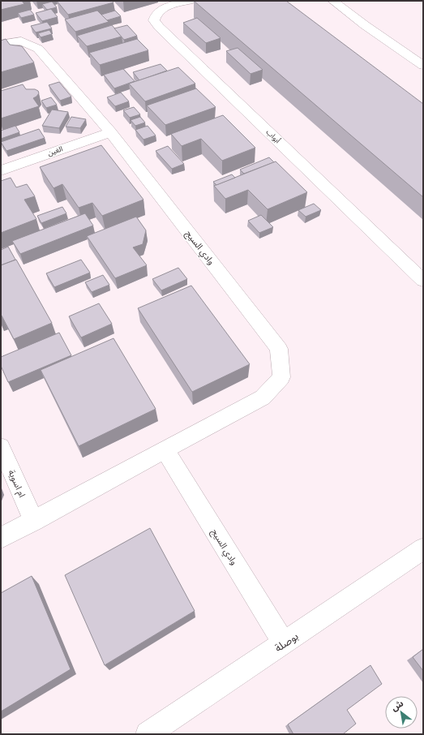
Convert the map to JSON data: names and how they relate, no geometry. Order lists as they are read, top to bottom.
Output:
{
  "streets": {
    "street": [
      "أبواب",
      "الغين",
      "وادي السيج",
      "ام اسوية",
      "بوصلة"
    ]
  },
  "crossings": [
    ["الغين", "وادي السيج"],
    ["وادي السيج", "ام اسوية"],
    ["وادي السيج", "بوصلة"]
  ],
  "north": "top left"
}
